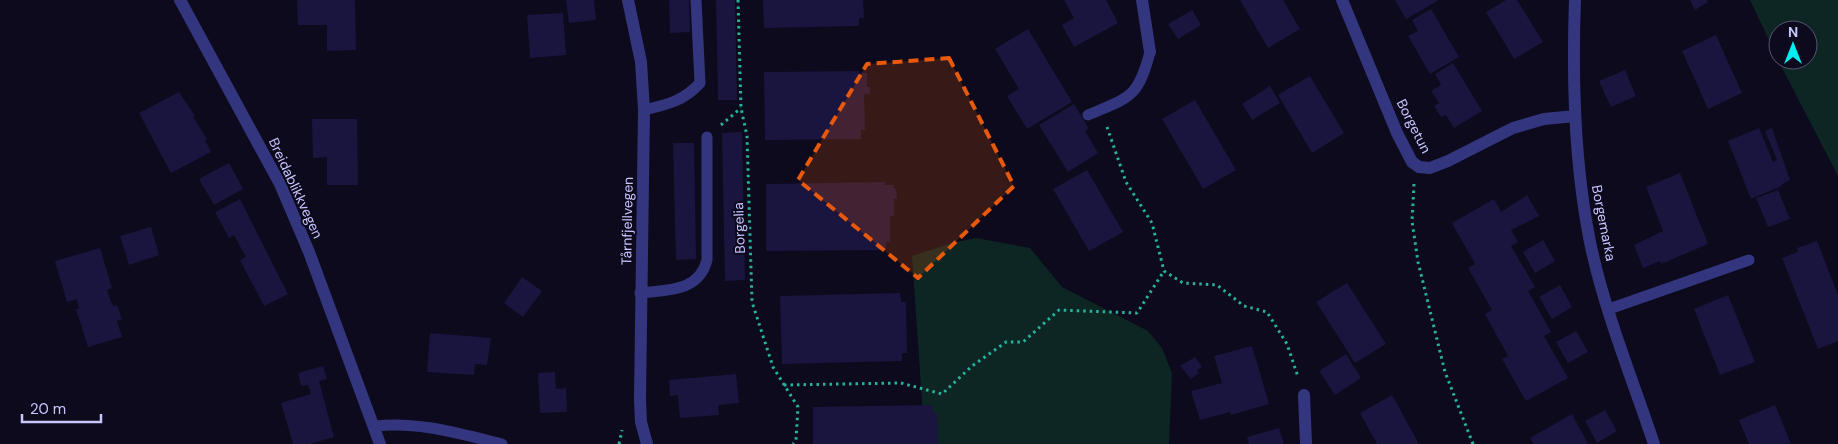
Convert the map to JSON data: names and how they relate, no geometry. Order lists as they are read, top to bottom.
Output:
{
  "streets": {
    "street": [
      "Borgetun",
      "Breidablikkvegen",
      "Tårnfjellvegen",
      "Borgemarka"
    ],
    "path": ["Borgelia"]
  },
  "crossings": [
    ["Borgetun", "Borgemarka"]
  ],
  "scale_bar": "20 m",
  "north": "top"
}
